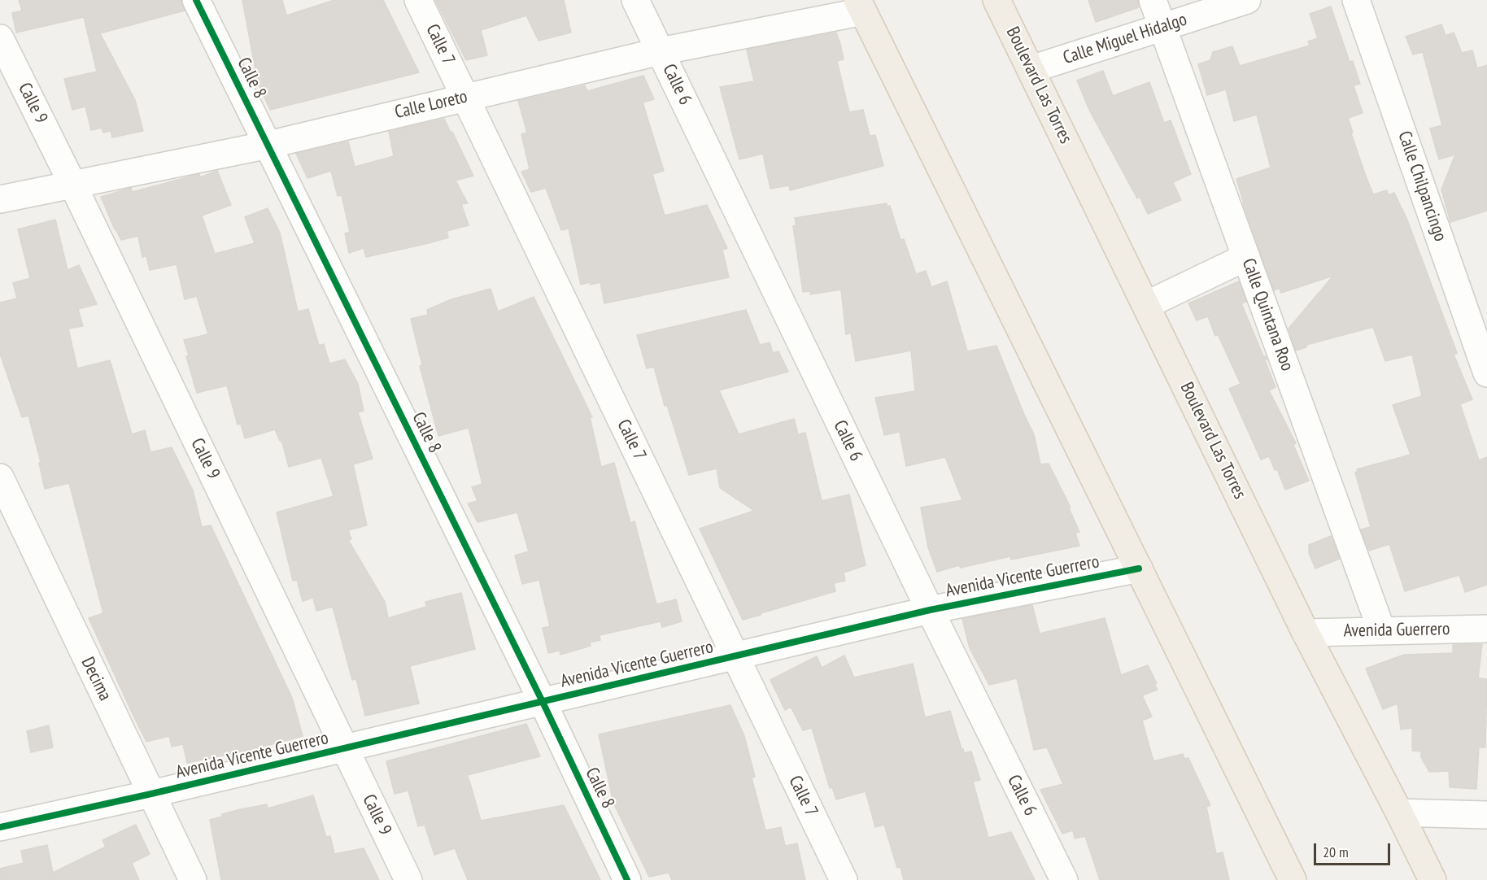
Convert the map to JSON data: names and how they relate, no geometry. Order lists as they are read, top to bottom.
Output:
{
  "streets": {
    "main road": ["Boulevard Las Torres"],
    "street": [
      "Calle Miguel Hidalgo",
      "Calle 7",
      "Calle 8",
      "Calle 6",
      "Calle 9",
      "Calle Loreto",
      "Calle Chilpancingo",
      "Calle Quintana Roo",
      "Avenida Vicente Guerrero",
      "Avenida Guerrero",
      "Decima"
    ]
  },
  "crossings": [
    ["Calle Miguel Hidalgo", "Boulevard Las Torres"],
    ["Calle Miguel Hidalgo", "Calle Quintana Roo"],
    ["Calle 7", "Calle Loreto"],
    ["Calle 7", "Avenida Vicente Guerrero"],
    ["Calle 8", "Calle Loreto"],
    ["Calle 8", "Avenida Vicente Guerrero"],
    ["Calle 6", "Calle Loreto"],
    ["Calle 6", "Avenida Vicente Guerrero"],
    ["Boulevard Las Torres", "Avenida Guerrero"],
    ["Calle 9", "Calle Loreto"],
    ["Calle 9", "Avenida Vicente Guerrero"],
    ["Calle Quintana Roo", "Avenida Guerrero"],
    ["Avenida Vicente Guerrero", "Decima"]
  ],
  "scale_bar": "20 m"
}
